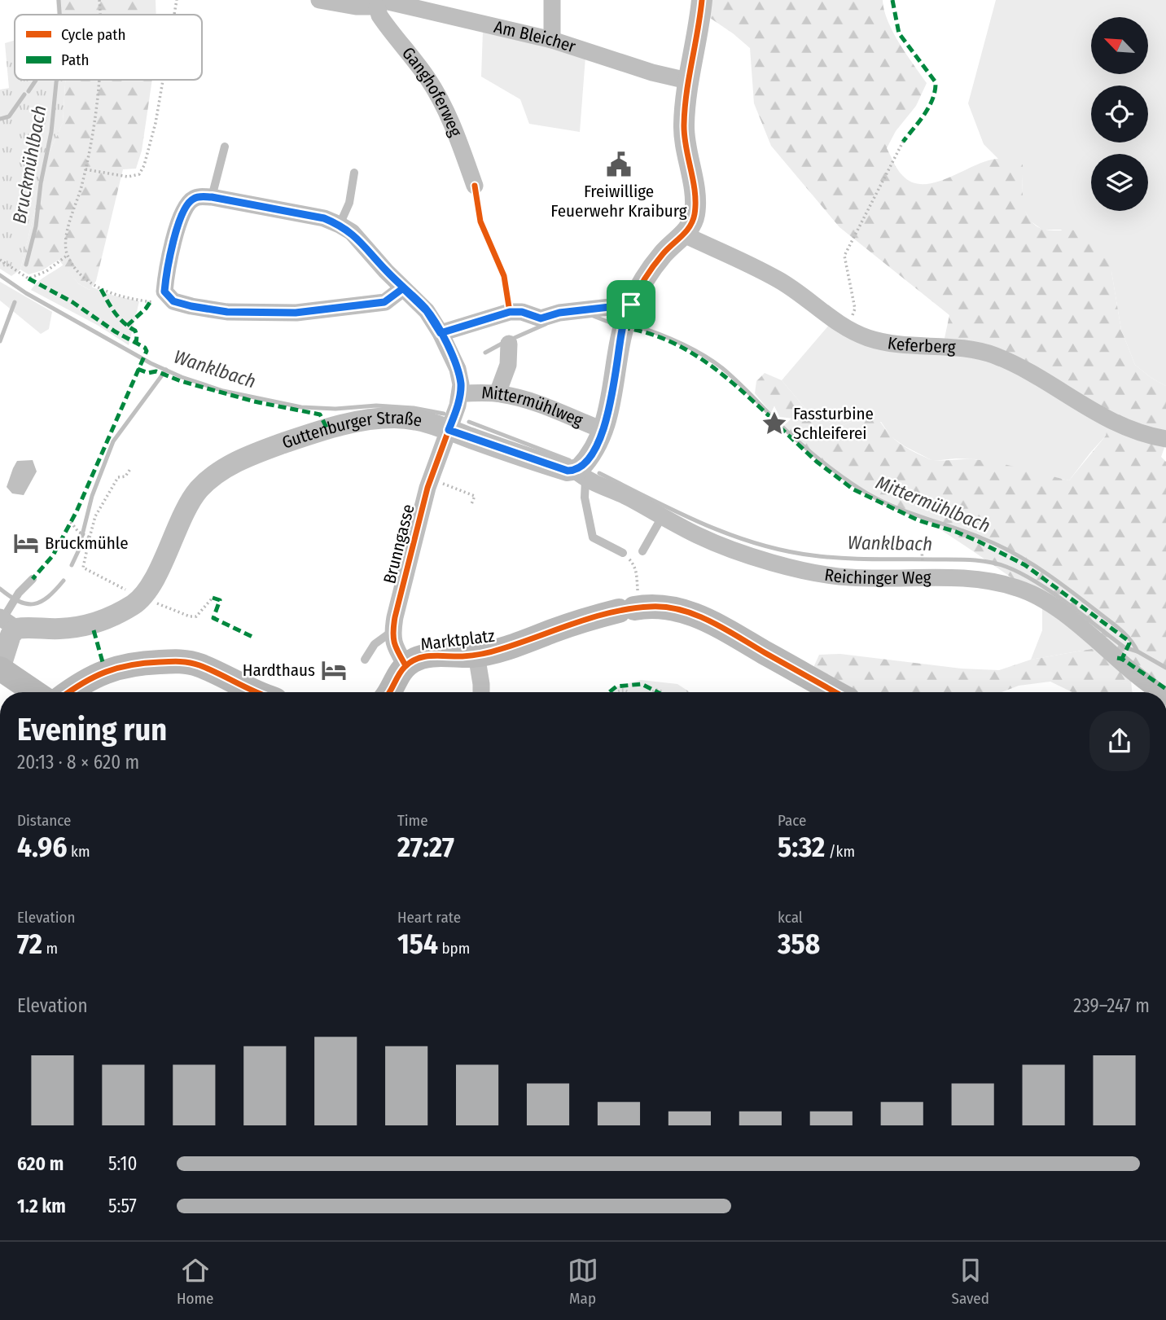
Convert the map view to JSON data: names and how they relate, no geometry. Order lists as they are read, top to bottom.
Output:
{
  "streets": {
    "main road": ["Marktplatz"],
    "street": [
      "Am Bleicher",
      "Ganghoferweg",
      "Keferberg",
      "Mittermühlweg",
      "Guttenburger Straße",
      "Brunngasse",
      "Reichinger Weg"
    ]
  },
  "crossings": [
    ["Am Bleicher", "Ganghoferweg"],
    ["Mittermühlweg", "Guttenburger Straße"],
    ["Mittermühlweg", "Brunngasse"],
    ["Guttenburger Straße", "Brunngasse"],
    ["Guttenburger Straße", "Reichinger Weg"]
  ],
  "water": ["Bruckmühlbach", "Wanklbach", "Mittermühlbach"],
  "places": {
    "public building": ["Freiwillige Feuerwehr Kraiburg"],
    "place": ["Fassturbine Schleiferei"],
    "hotel": ["Bruckmühle", "Hardthaus"]
  },
  "legend": ["Cycle path", "Path"],
  "north": "top left",
  "page": {
    "heading": ["Evening run", "20:13 · 8 × 620 m"],
    "stats": [
      ["Distance", "4.96 km"],
      ["Time", "27:27"],
      ["Pace", "5:32 /km"],
      ["Elevation", "72 m"],
      ["Heart rate", "154 bpm"],
      ["kcal", "358"]
    ],
    "chart": ["Elevation", "239–247 m"],
    "list": [
      {
        "name": "620 m",
        "note": "5:10"
      },
      {
        "name": "1.2 km",
        "note": "5:57"
      }
    ],
    "tabs": ["Home", "Map", "Saved"]
  }
}
